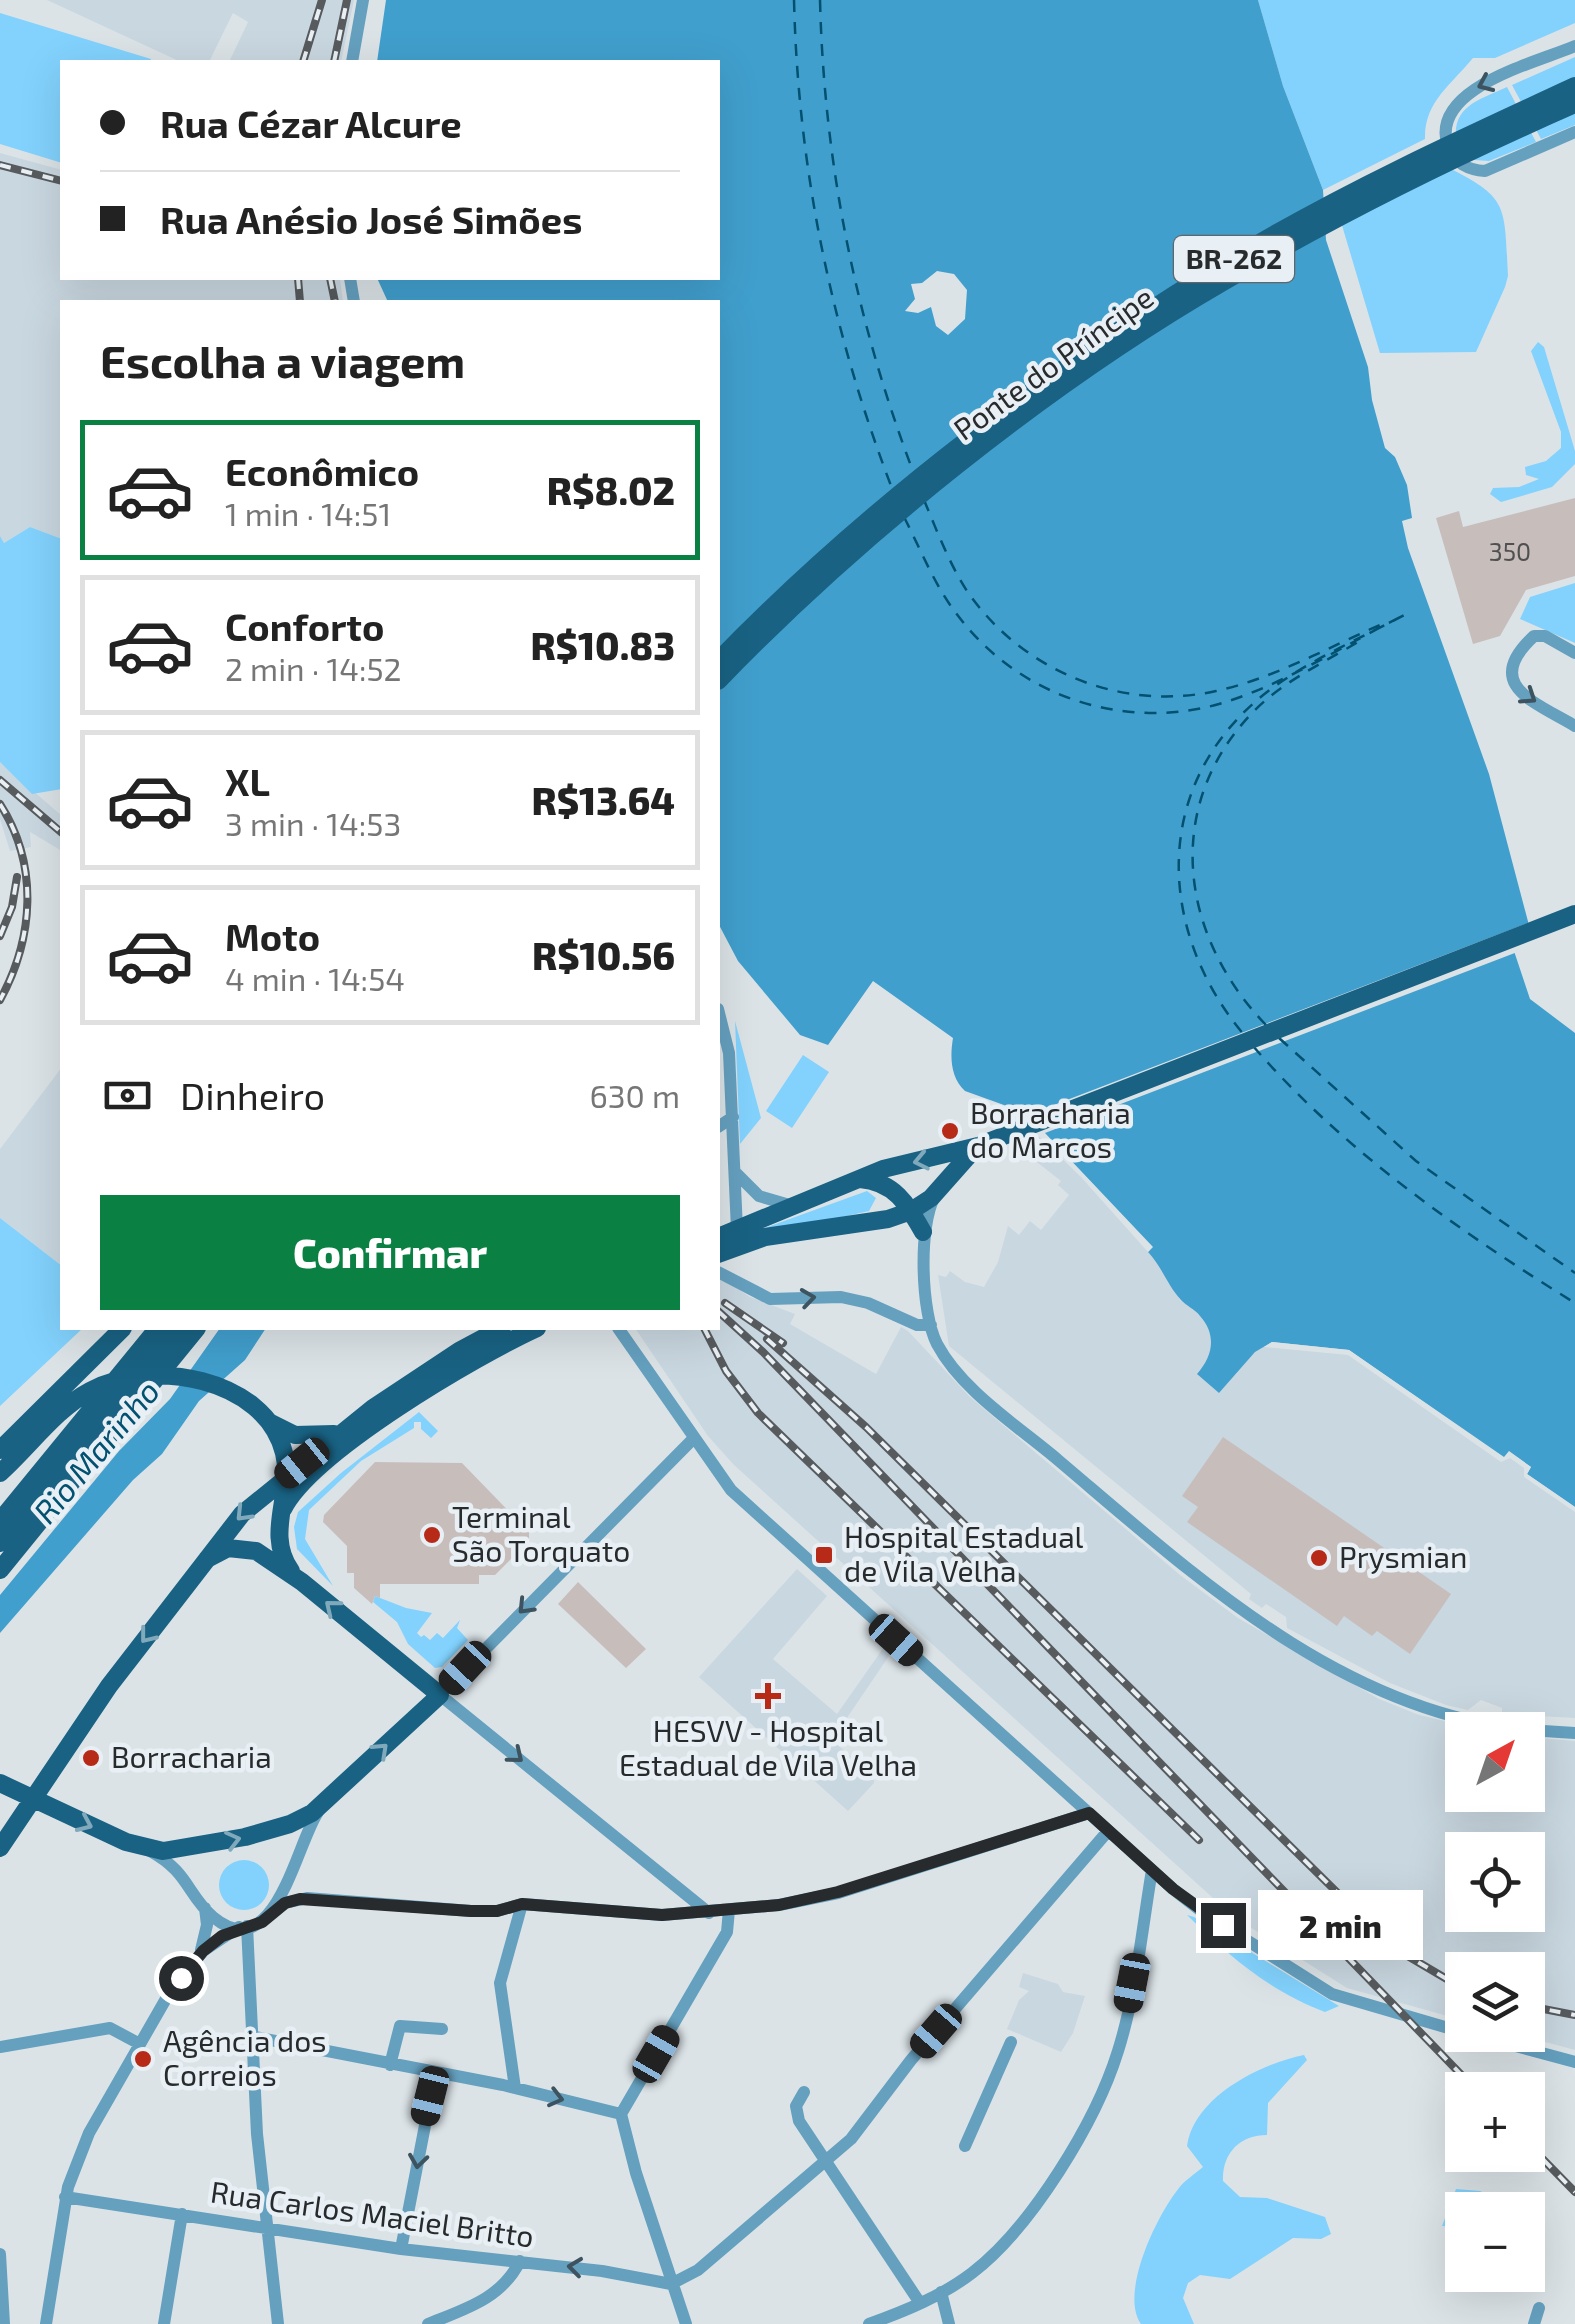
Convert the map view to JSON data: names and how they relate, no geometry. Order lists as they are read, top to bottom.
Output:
{
  "streets": {
    "main road": ["BR-262", "Ponte do Príncipe"],
    "street": ["Rua Carlos Maciel Britto"]
  },
  "water": ["Rio Marinho"],
  "places": {
    "other": [
      "Borracharia do Marcos",
      "Terminal São Torquato",
      "Prysmian",
      "Borracharia",
      "Agência dos Correios"
    ],
    "transit": ["Hospital Estadual de Vila Velha"],
    "health": ["HESVV - Hospital Estadual de Vila Velha"]
  },
  "house_numbers": ["350"],
  "north": "top right",
  "page": {
    "banner": ["Rua Cézar Alcure", "Rua Anésio José Simões"],
    "heading": "Escolha a viagem",
    "list": [
      {
        "name": "Econômico",
        "note": "1 min · 14:51",
        "value": "R$8.02"
      },
      {
        "name": "Conforto",
        "note": "2 min · 14:52",
        "value": "R$10.83"
      },
      {
        "name": "XL",
        "note": "3 min · 14:53",
        "value": "R$13.64"
      },
      {
        "name": "Moto",
        "note": "4 min · 14:54",
        "value": "R$10.56"
      }
    ],
    "pay": ["Dinheiro", "630 m"],
    "buttons": "Confirmar",
    "map_buttons": ["+", "−"],
    "bubble": "2 min"
  }
}
